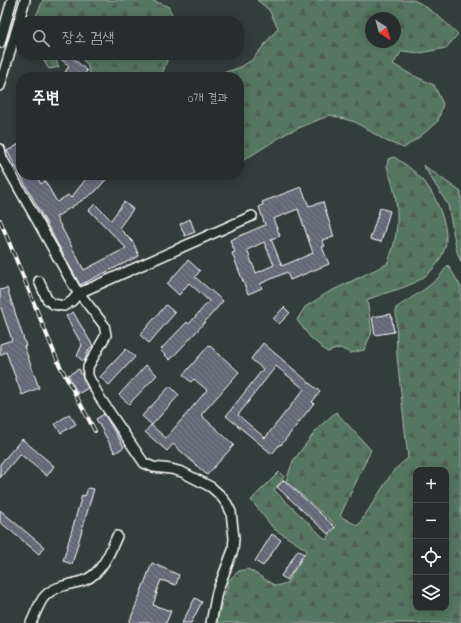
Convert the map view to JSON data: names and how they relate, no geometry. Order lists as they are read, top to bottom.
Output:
{
  "north": "bottom right",
  "page": {
    "search": "장소 검색",
    "heading": ["주변", "0개 결과"],
    "map_buttons": ["+", "−"]
  }
}
